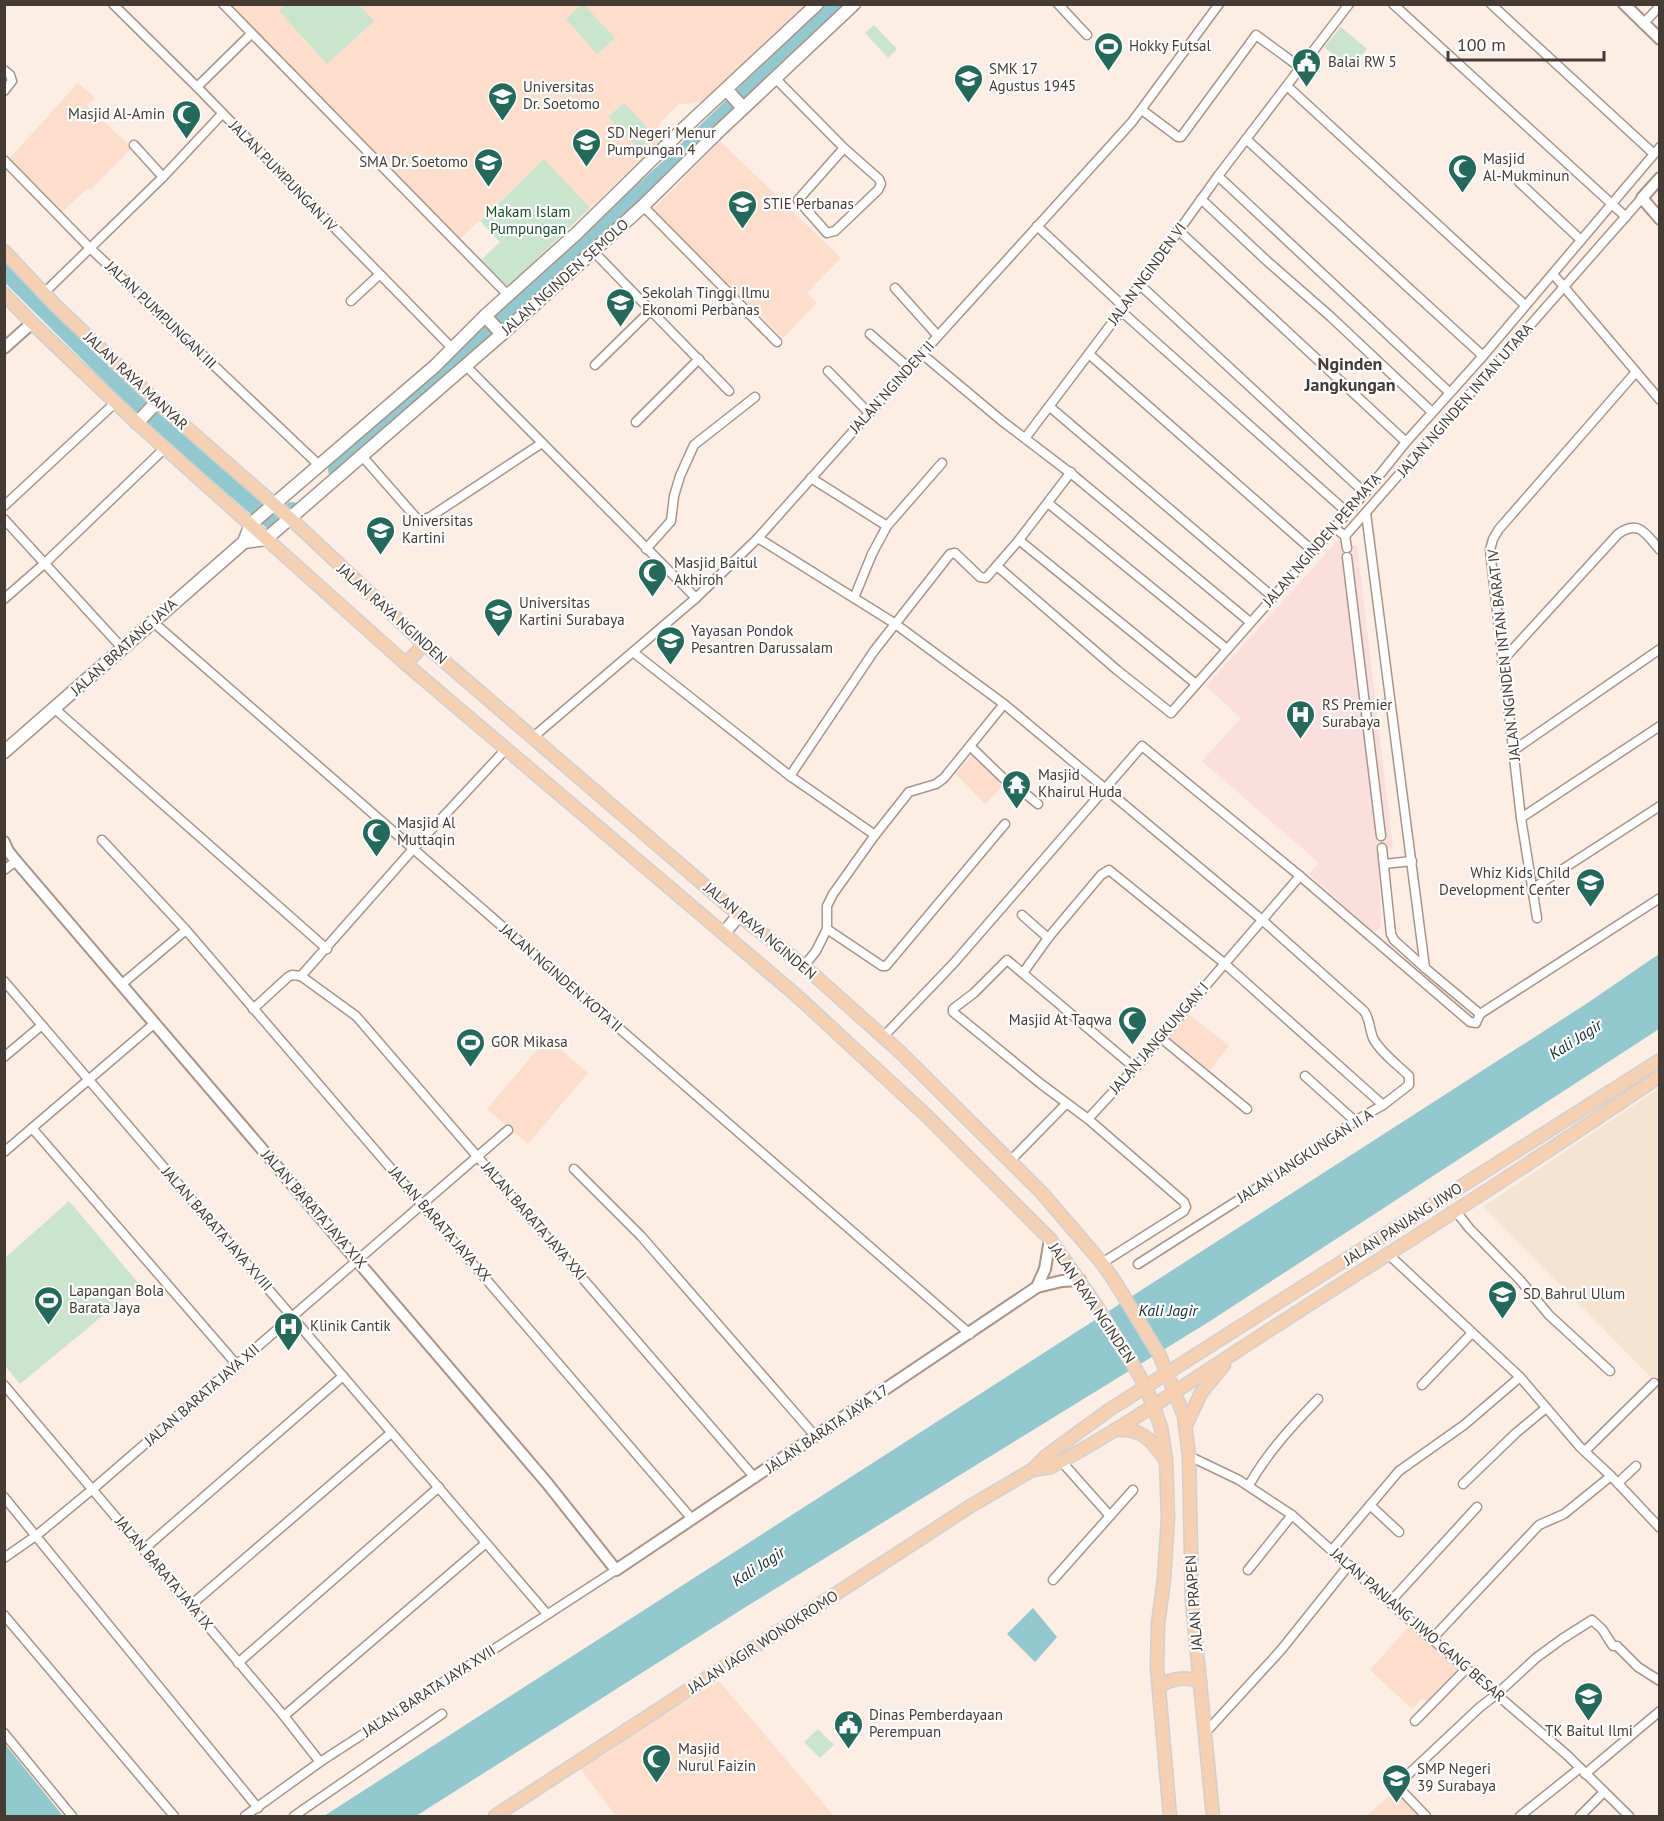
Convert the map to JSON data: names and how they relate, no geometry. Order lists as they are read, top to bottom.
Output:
{
  "streets": {
    "main road": [
      "JALAN NGINDEN SEMOLO",
      "JALAN RAYA MANYAR",
      "JALAN RAYA NGINDEN",
      "JALAN BRATANG JAYA",
      "JALAN PANJANG JIWO",
      "JALAN PRAPEN",
      "JALAN JAGIR WONOKROMO"
    ],
    "street": [
      "JALAN PUMPUNGAN IV",
      "JALAN NGINDEN VI",
      "JALAN PUMPUNGAN III",
      "JALAN NGINDEN II",
      "JALAN NGINDEN INTAN UTARA",
      "JALAN NGINDEN PERMATA",
      "JALAN NGINDEN INTAN BARAT IV",
      "JALAN NGINDEN KOTA II",
      "JALAN JANGKUNGAN I",
      "JALAN JANGKUNGAN II A",
      "JALAN BARATA JAYA XIX",
      "JALAN BARATA JAYA XXI",
      "JALAN BARATA JAYA XX",
      "JALAN BARATA JAYA XVIII",
      "JALAN BARATA JAYA XII",
      "JALAN BARATA JAYA 17",
      "JALAN BARATA JAYA IX",
      "JALAN PANJANG JIWO GANG BESAR",
      "JALAN BARATA JAYA XVII"
    ]
  },
  "crossings": [
    ["JALAN PUMPUNGAN IV", "JALAN NGINDEN SEMOLO"],
    ["JALAN NGINDEN SEMOLO", "JALAN PUMPUNGAN III"],
    ["JALAN NGINDEN SEMOLO", "JALAN RAYA MANYAR"],
    ["JALAN NGINDEN SEMOLO", "JALAN RAYA NGINDEN"],
    ["JALAN NGINDEN SEMOLO", "JALAN BRATANG JAYA"],
    ["JALAN RAYA MANYAR", "JALAN RAYA NGINDEN"],
    ["JALAN RAYA MANYAR", "JALAN BRATANG JAYA"],
    ["JALAN NGINDEN II", "JALAN RAYA NGINDEN"],
    ["JALAN RAYA NGINDEN", "JALAN PANJANG JIWO"],
    ["JALAN RAYA NGINDEN", "JALAN BARATA JAYA 17"],
    ["JALAN RAYA NGINDEN", "JALAN PRAPEN"],
    ["JALAN RAYA NGINDEN", "JALAN JAGIR WONOKROMO"],
    ["JALAN BRATANG JAYA", "JALAN NGINDEN KOTA II"],
    ["JALAN NGINDEN KOTA II", "JALAN BARATA JAYA 17"],
    ["JALAN JANGKUNGAN I", "JALAN JANGKUNGAN II A"],
    ["JALAN BARATA JAYA XIX", "JALAN BARATA JAYA XII"],
    ["JALAN BARATA JAYA XIX", "JALAN BARATA JAYA 17"],
    ["JALAN BARATA JAYA XIX", "JALAN BARATA JAYA XVII"],
    ["JALAN BARATA JAYA XXI", "JALAN BARATA JAYA XII"],
    ["JALAN BARATA JAYA XXI", "JALAN BARATA JAYA 17"],
    ["JALAN BARATA JAYA XX", "JALAN BARATA JAYA XII"],
    ["JALAN BARATA JAYA XX", "JALAN BARATA JAYA 17"],
    ["JALAN PANJANG JIWO", "JALAN PRAPEN"],
    ["JALAN PANJANG JIWO", "JALAN JAGIR WONOKROMO"],
    ["JALAN BARATA JAYA XVIII", "JALAN BARATA JAYA XII"],
    ["JALAN BARATA JAYA XVIII", "JALAN BARATA JAYA XVII"],
    ["JALAN BARATA JAYA XII", "JALAN BARATA JAYA IX"],
    ["JALAN BARATA JAYA 17", "JALAN BARATA JAYA XVII"],
    ["JALAN BARATA JAYA IX", "JALAN BARATA JAYA XVII"],
    ["JALAN PRAPEN", "JALAN PANJANG JIWO GANG BESAR"],
    ["JALAN PRAPEN", "JALAN JAGIR WONOKROMO"]
  ],
  "districts": ["Nginden Jangkungan"],
  "water": ["Kali Jagir"],
  "parks": ["Makam Islam Pumpungan"],
  "places": {
    "sports": ["Hokky Futsal", "GOR Mikasa", "Lapangan Bola Barata Jaya"],
    "public building": ["Balai RW 5", "Dinas Pemberdayaan Perempuan"],
    "school or university": [
      "SMK 17 Agustus 1945",
      "Universitas Dr. Soetomo",
      "SD Negeri Menur Pumpungan 4",
      "SMA Dr. Soetomo",
      "STIE Perbanas",
      "Sekolah Tinggi Ilmu Ekonomi Perbanas",
      "Universitas Kartini",
      "Universitas Kartini Surabaya",
      "Yayasan Pondok Pesantren Darussalam",
      "Whiz Kids Child Development Center",
      "SD Bahrul Ulum",
      "TK Baitul Ilmi",
      "SMP Negeri 39 Surabaya"
    ],
    "mosque": [
      "Masjid Al-Amin",
      "Masjid Al-Mukminun",
      "Masjid Baitul Akhiroh",
      "Masjid Al Muttaqin",
      "Masjid At Taqwa",
      "Masjid Nurul Faizin"
    ],
    "hospital": ["RS Premier Surabaya", "Klinik Cantik"],
    "temple": ["Masjid Khairul Huda"]
  },
  "scale_bar": "100 m"
}
